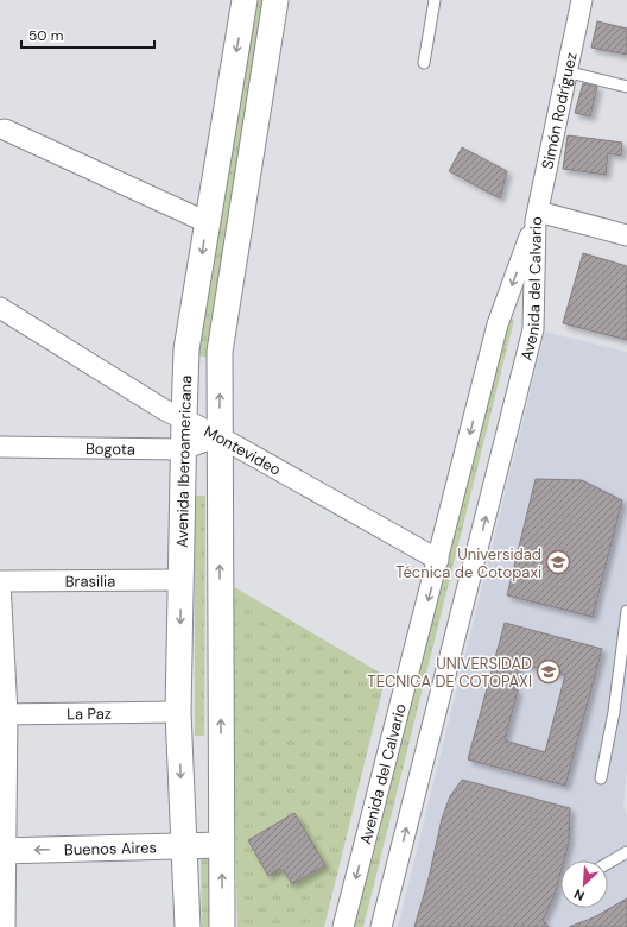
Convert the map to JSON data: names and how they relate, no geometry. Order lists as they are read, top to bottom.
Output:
{
  "streets": {
    "street": [
      "Simón Rodríguez",
      "Avenida del Calvario",
      "Bogota",
      "Montevideo",
      "Avenida Iberoamericana",
      "Brasilia",
      "La Paz",
      "Buenos Aires"
    ]
  },
  "crossings": [
    ["Simón Rodríguez", "Avenida del Calvario"],
    ["Avenida del Calvario", "Montevideo"],
    ["Bogota", "Montevideo"],
    ["Bogota", "Avenida Iberoamericana"],
    ["Montevideo", "Avenida Iberoamericana"],
    ["Avenida Iberoamericana", "Brasilia"],
    ["Avenida Iberoamericana", "La Paz"],
    ["Avenida Iberoamericana", "Buenos Aires"]
  ],
  "one_way": ["Buenos Aires"],
  "places": {
    "school or university": ["Universidad Técnica de Cotopaxi", "UNIVERSIDAD TECNICA DE COTOPAXI"]
  },
  "scale_bar": "50 m",
  "north": "bottom left"
}
